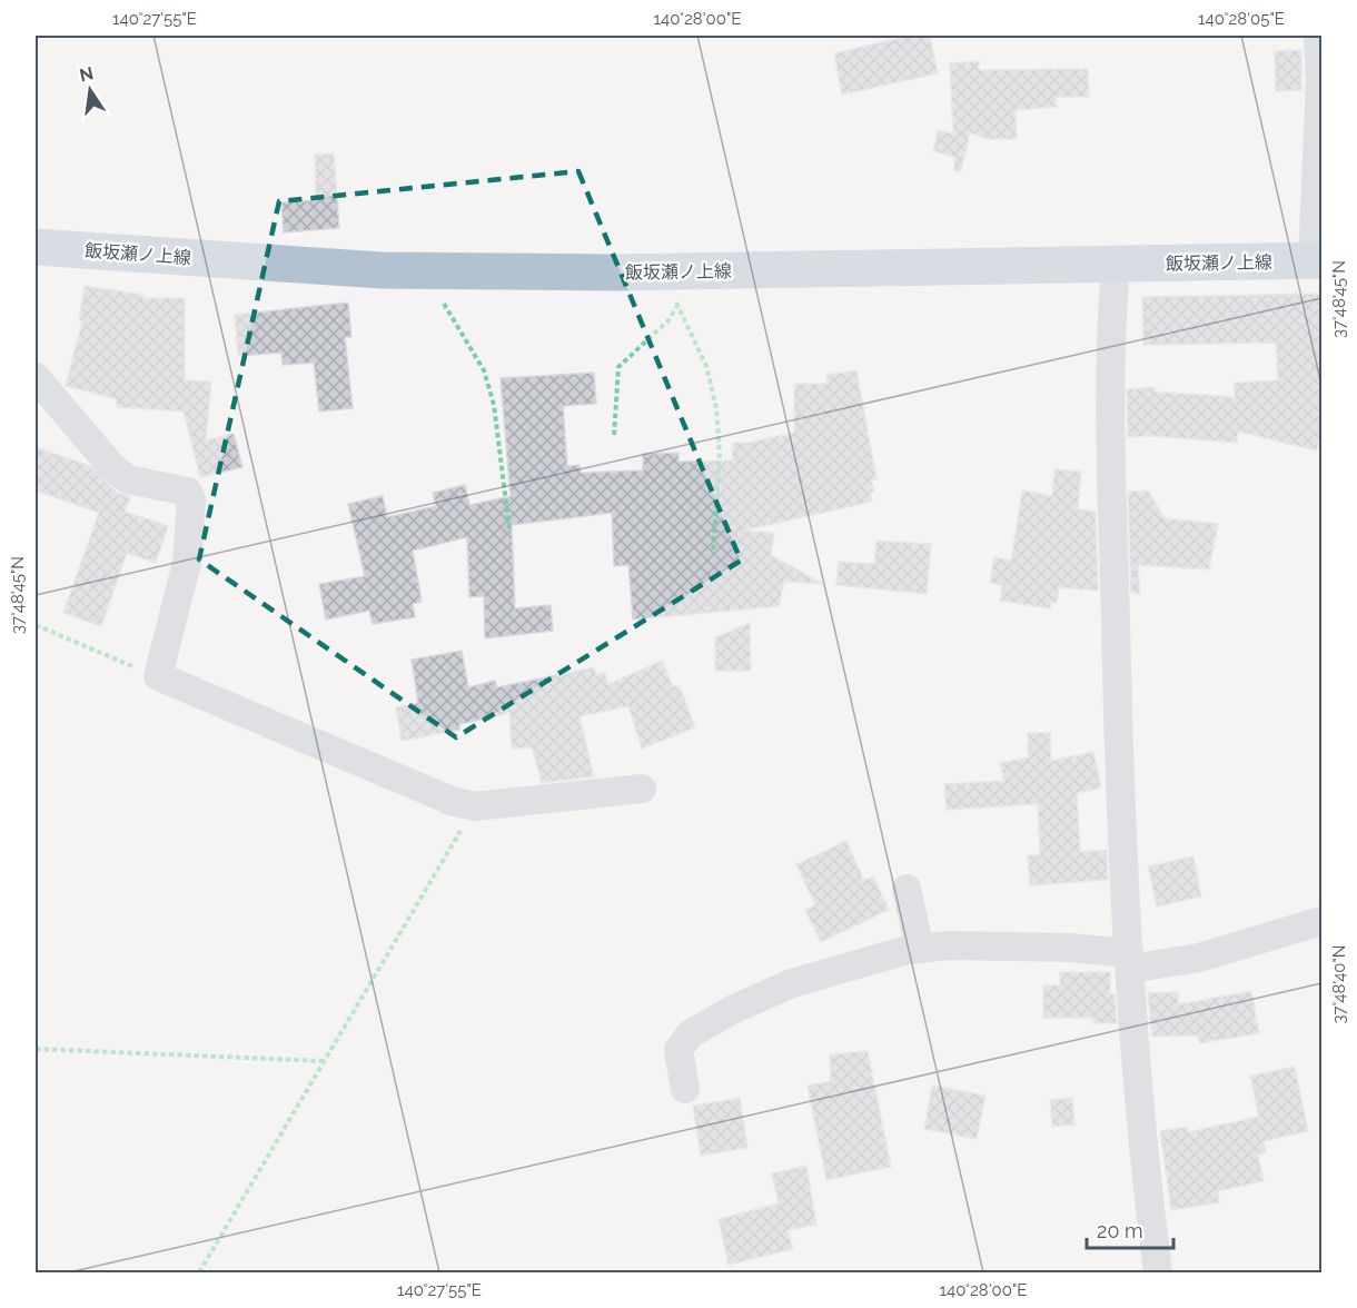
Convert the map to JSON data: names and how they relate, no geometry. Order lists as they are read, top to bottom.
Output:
{
  "streets": {
    "main road": ["飯坂瀬ノ上線"]
  },
  "scale_bar": "20 m",
  "north": "top",
  "coordinates": [
    "140°27'55\"E",
    "140°28'00\"E",
    "140°28'05\"E",
    "37°48'45\"N",
    "37°48'40\"N"
  ]
}
